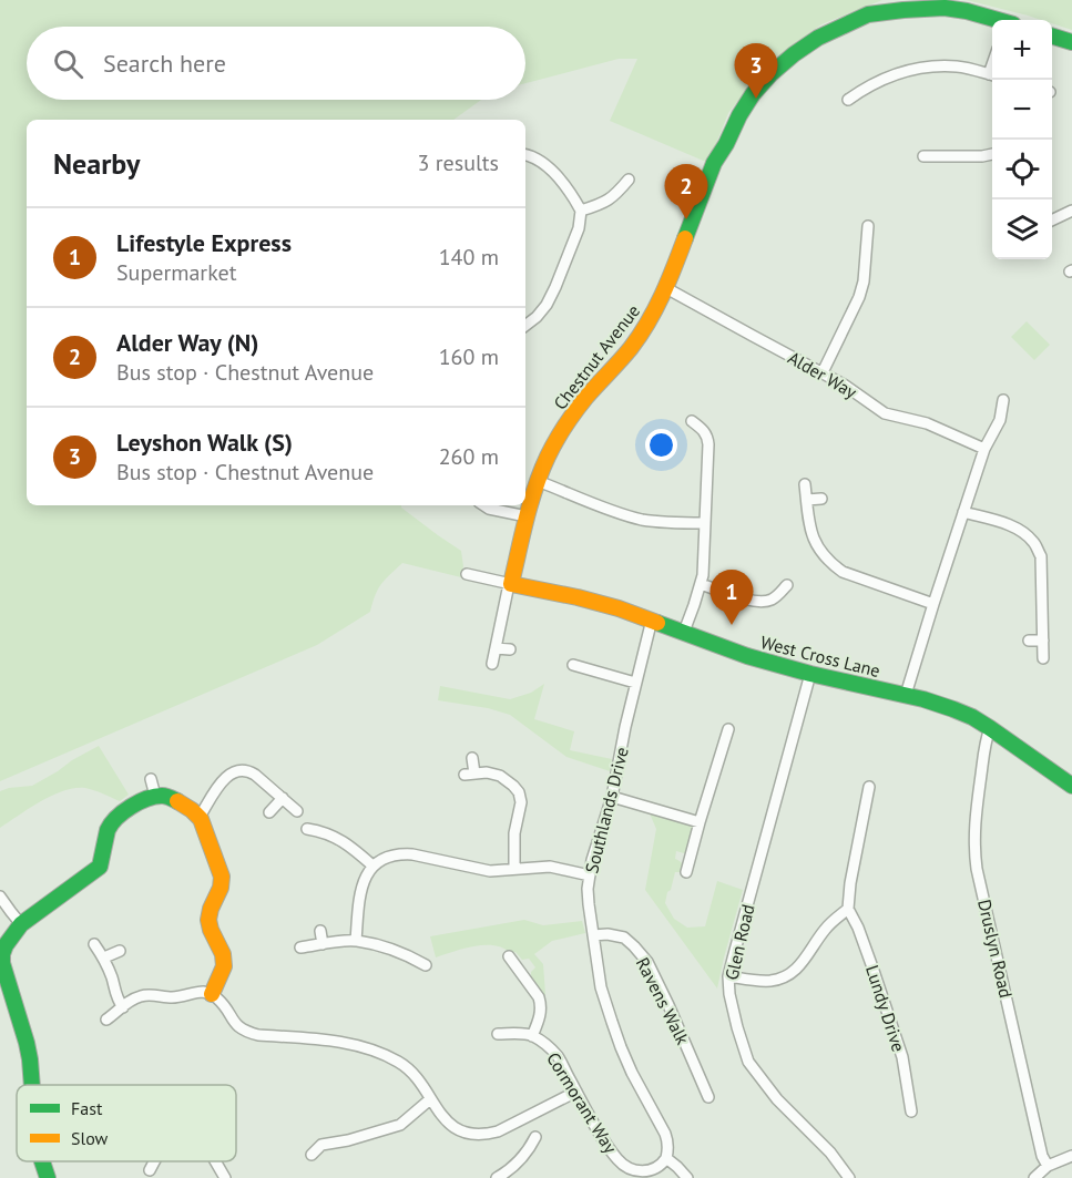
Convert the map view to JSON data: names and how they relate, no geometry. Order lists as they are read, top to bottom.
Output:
{
  "streets": {
    "street": [
      "Chestnut Avenue",
      "Alder Way",
      "West Cross Lane",
      "Southlands Drive",
      "Glen Road",
      "Druslyn Road",
      "Ravens Walk",
      "Lundy Drive",
      "Cormorant Way"
    ]
  },
  "crossings": [
    ["Chestnut Avenue", "Alder Way"],
    ["Chestnut Avenue", "West Cross Lane"],
    ["West Cross Lane", "Southlands Drive"],
    ["West Cross Lane", "Glen Road"],
    ["West Cross Lane", "Druslyn Road"],
    ["Southlands Drive", "Ravens Walk"],
    ["Southlands Drive", "Cormorant Way"]
  ],
  "legend": ["Fast", "Slow"],
  "page": {
    "map_buttons": ["+", "−"],
    "search": "Search here",
    "pins": ["3", "2", "1"],
    "heading": ["Nearby", "3 results"],
    "list": [
      {
        "mark": "1",
        "name": "Lifestyle Express",
        "note": "Supermarket",
        "value": "140 m"
      },
      {
        "mark": "2",
        "name": "Alder Way (N)",
        "note": "Bus stop · Chestnut Avenue",
        "value": "160 m"
      },
      {
        "mark": "3",
        "name": "Leyshon Walk (S)",
        "note": "Bus stop · Chestnut Avenue",
        "value": "260 m"
      }
    ]
  }
}
